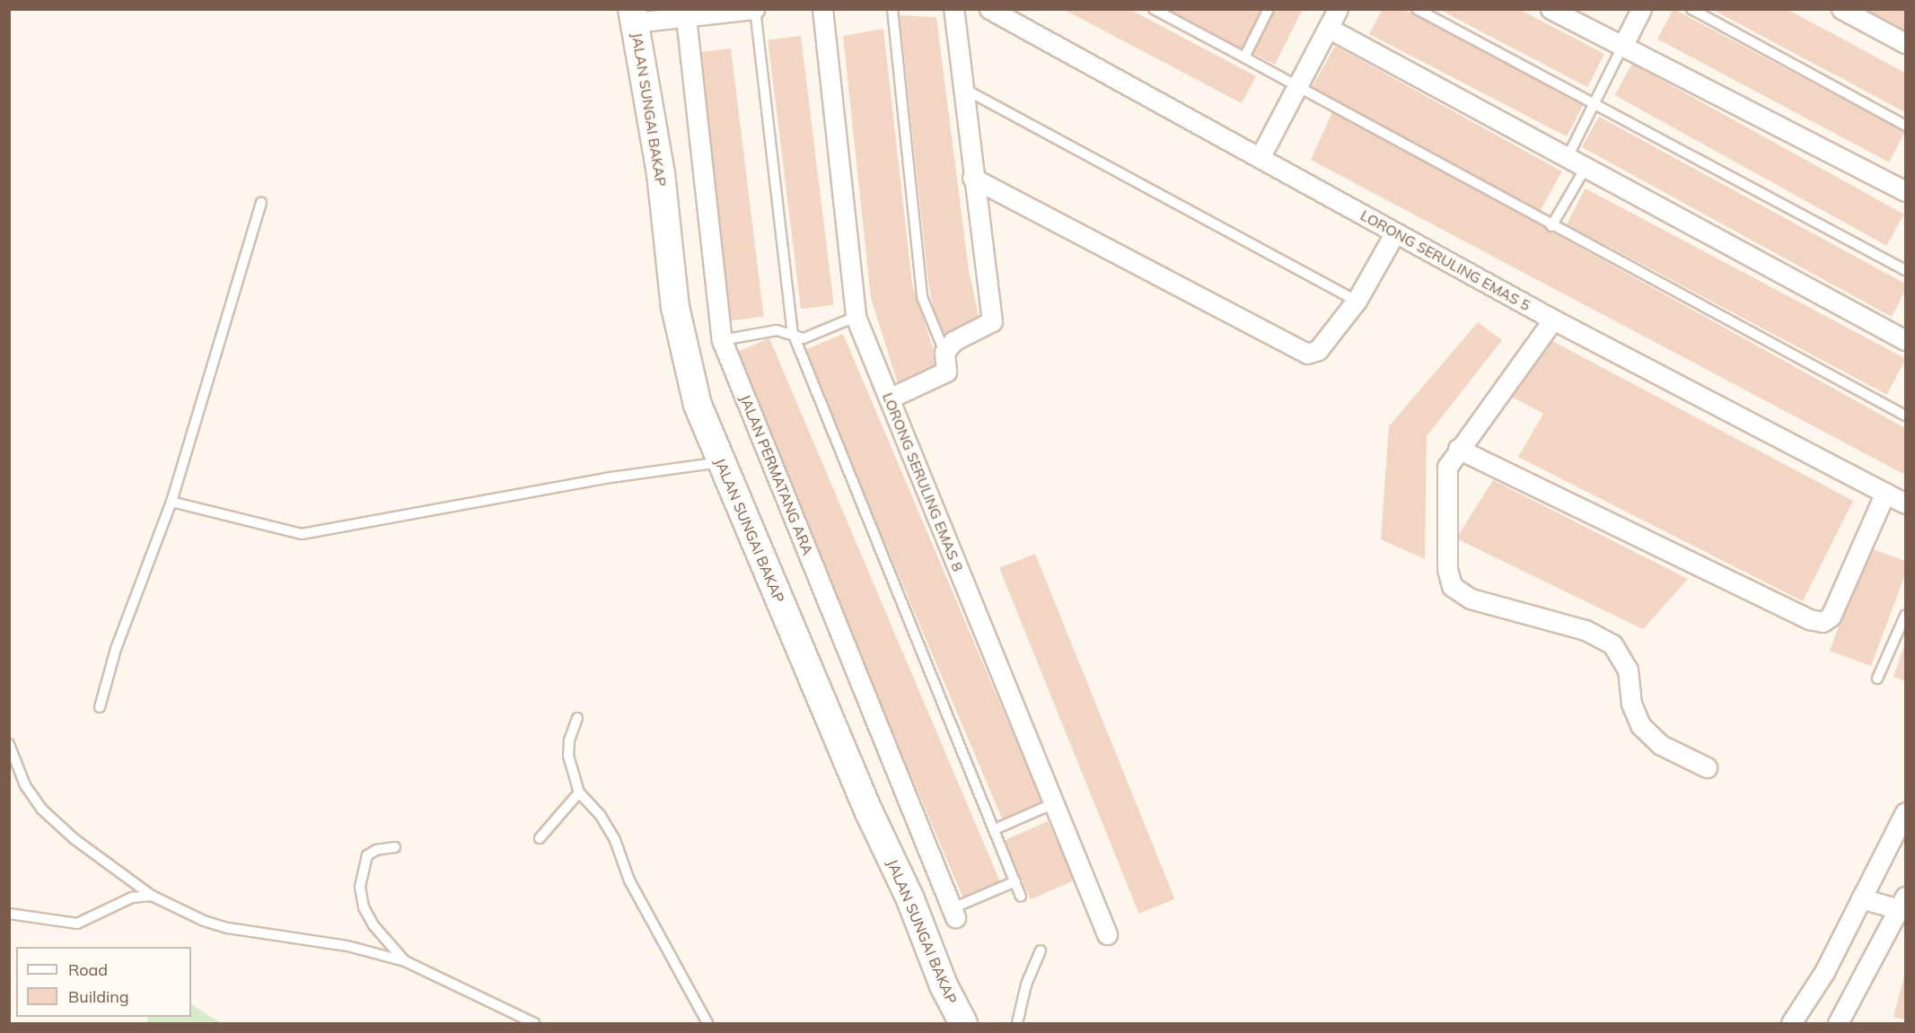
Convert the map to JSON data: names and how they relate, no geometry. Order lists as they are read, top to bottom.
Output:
{
  "streets": {
    "main road": ["JALAN SUNGAI BAKAP"],
    "street": ["LORONG SERULING EMAS 5", "JALAN PERMATANG ARA", "LORONG SERULING EMAS 8"]
  },
  "legend": ["Road", "Building"]
}
